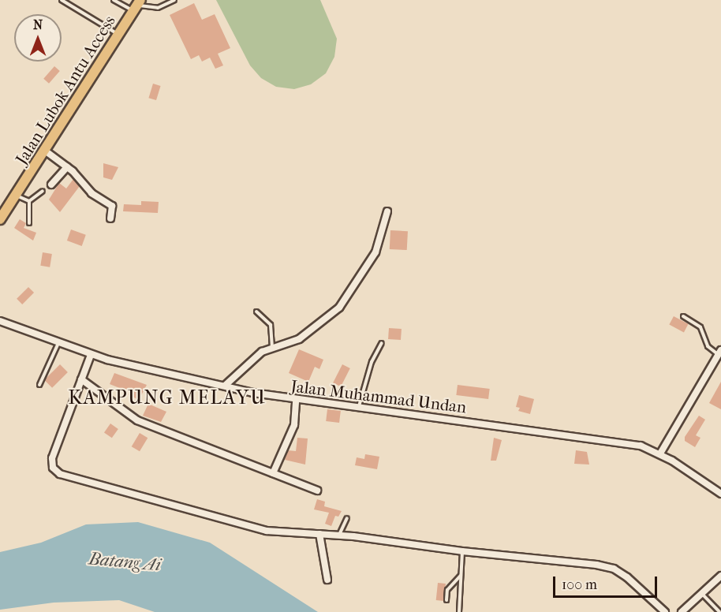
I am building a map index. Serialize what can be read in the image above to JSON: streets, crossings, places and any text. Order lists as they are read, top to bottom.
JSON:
{
  "streets": {
    "main road": ["Jalan Lubok Antu Access"],
    "street": ["Jalan Muhammad Undan"]
  },
  "districts": ["KAMPUNG MELAYU"],
  "water": ["Batang Ai"],
  "scale_bar": "100 m",
  "north": "top"
}
